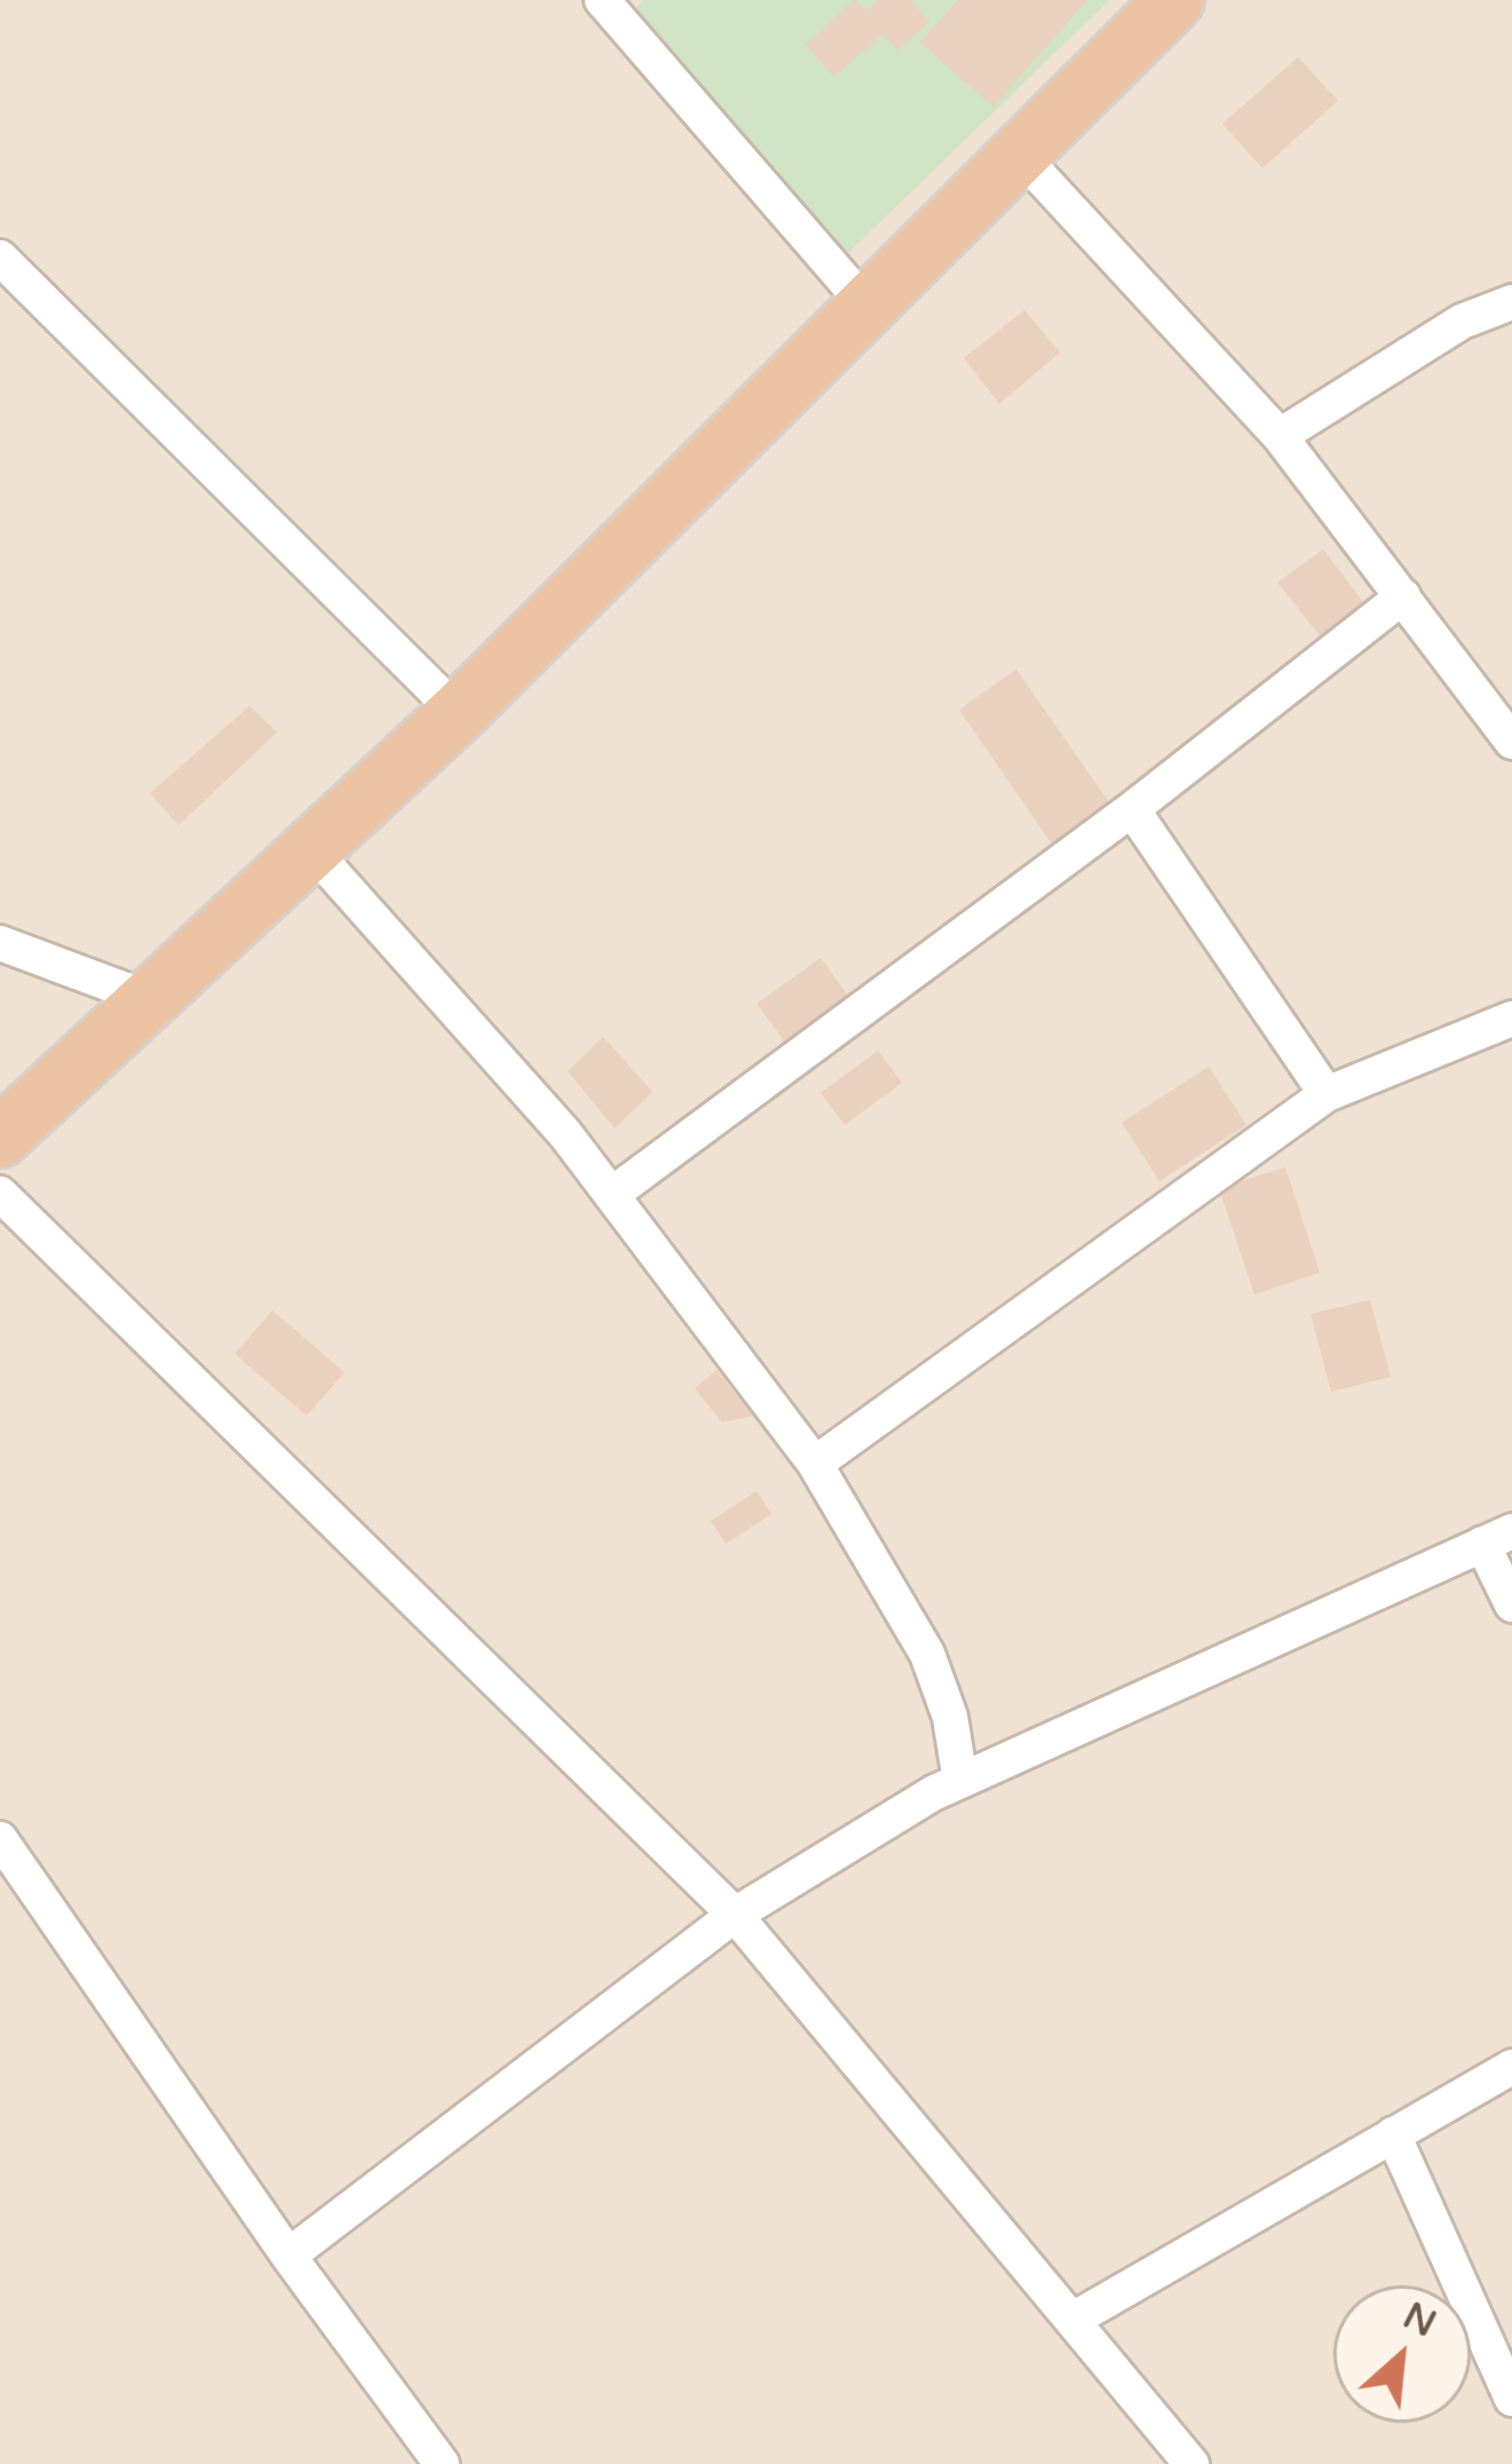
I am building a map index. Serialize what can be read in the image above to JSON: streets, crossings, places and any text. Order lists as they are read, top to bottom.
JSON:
{
  "north": "top right"
}
